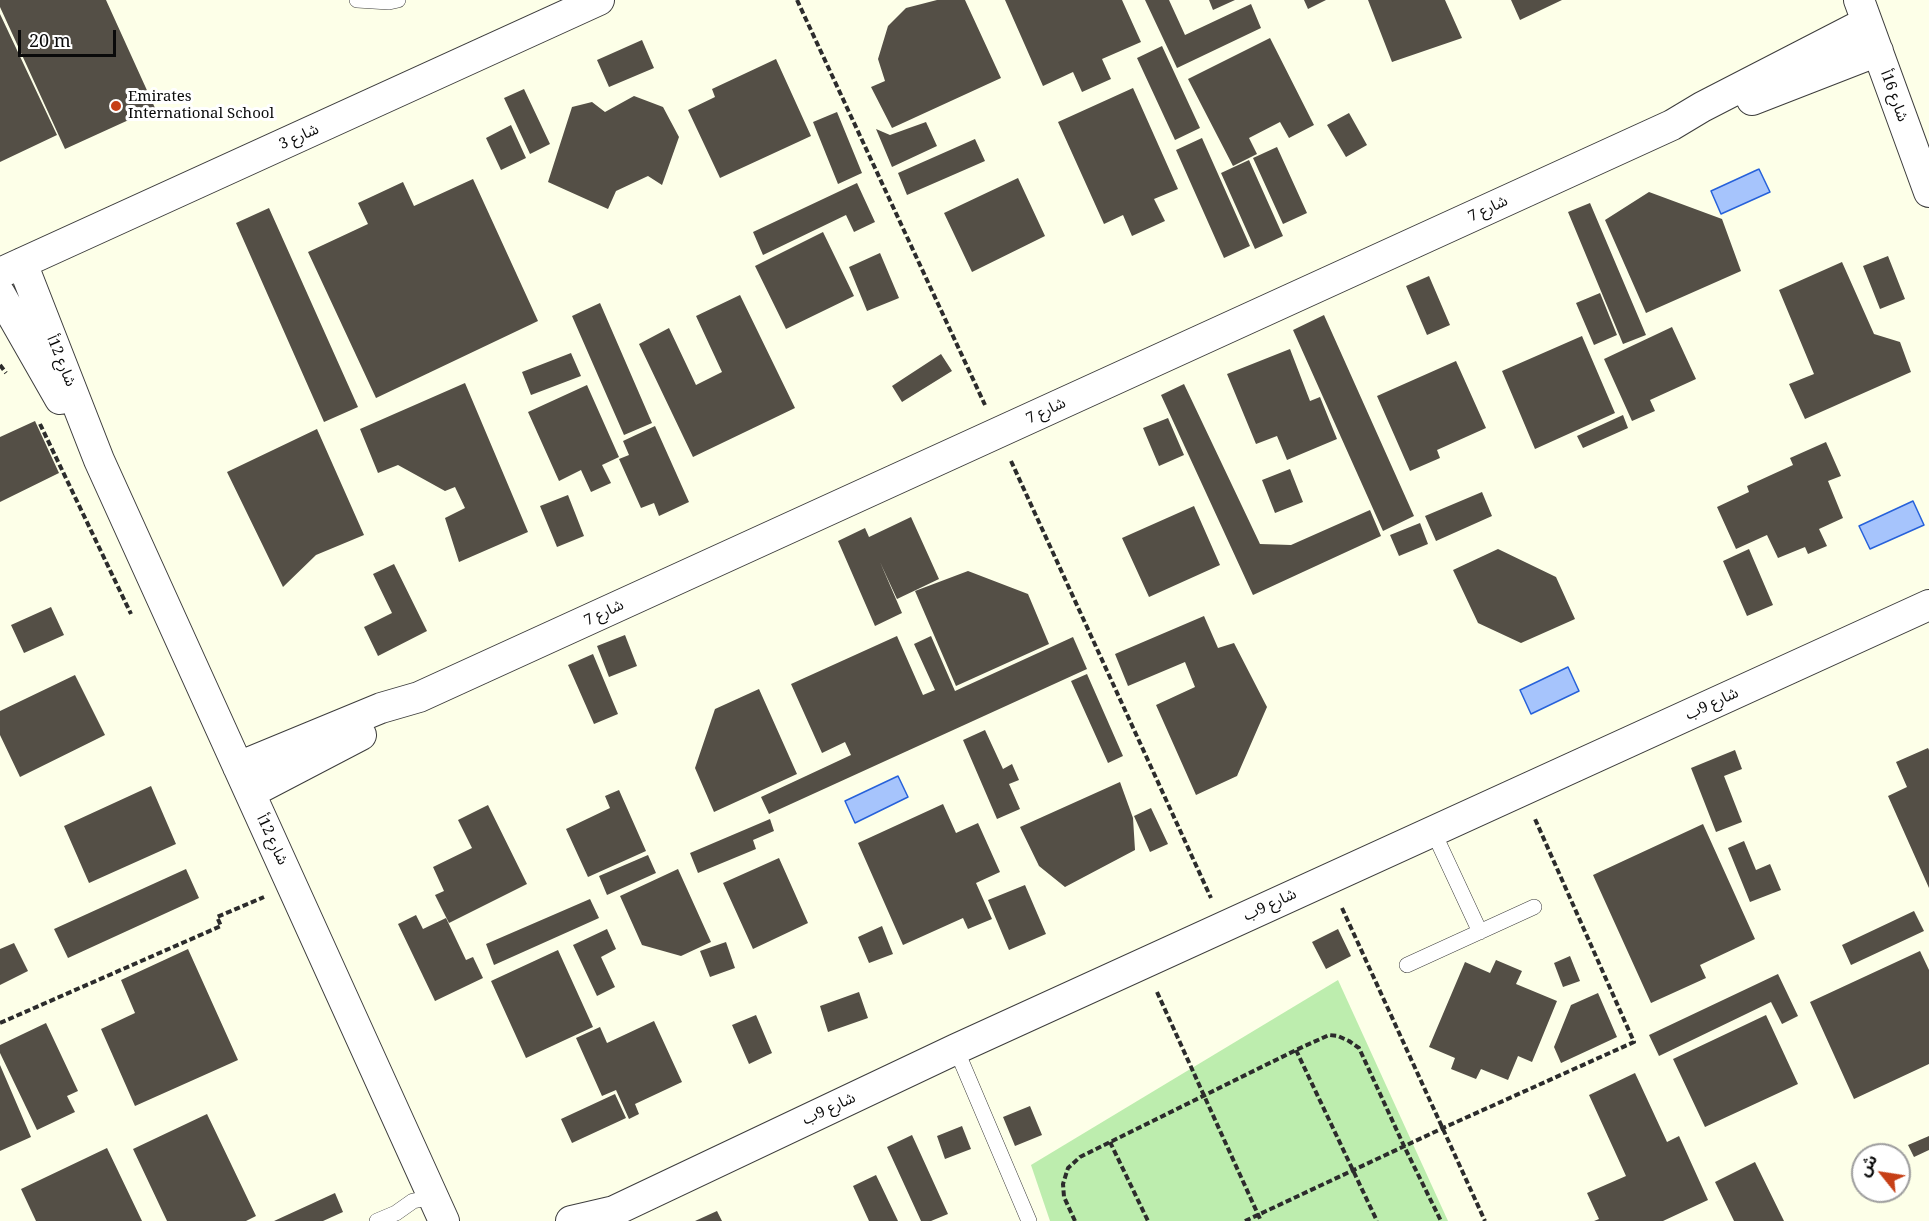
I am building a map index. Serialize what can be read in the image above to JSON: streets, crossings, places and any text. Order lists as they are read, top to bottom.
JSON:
{
  "streets": {
    "street": [
      "شارع 16أ",
      "شارع 3",
      "شارع 7",
      "شارع 12أ",
      "شارع 9ب"
    ]
  },
  "crossings": [
    ["شارع 16أ", "شارع 7"],
    ["شارع 3", "شارع 12أ"],
    ["شارع 7", "شارع 12أ"]
  ],
  "places": ["Emirates International School"],
  "scale_bar": "20 m",
  "north": "top left"
}
